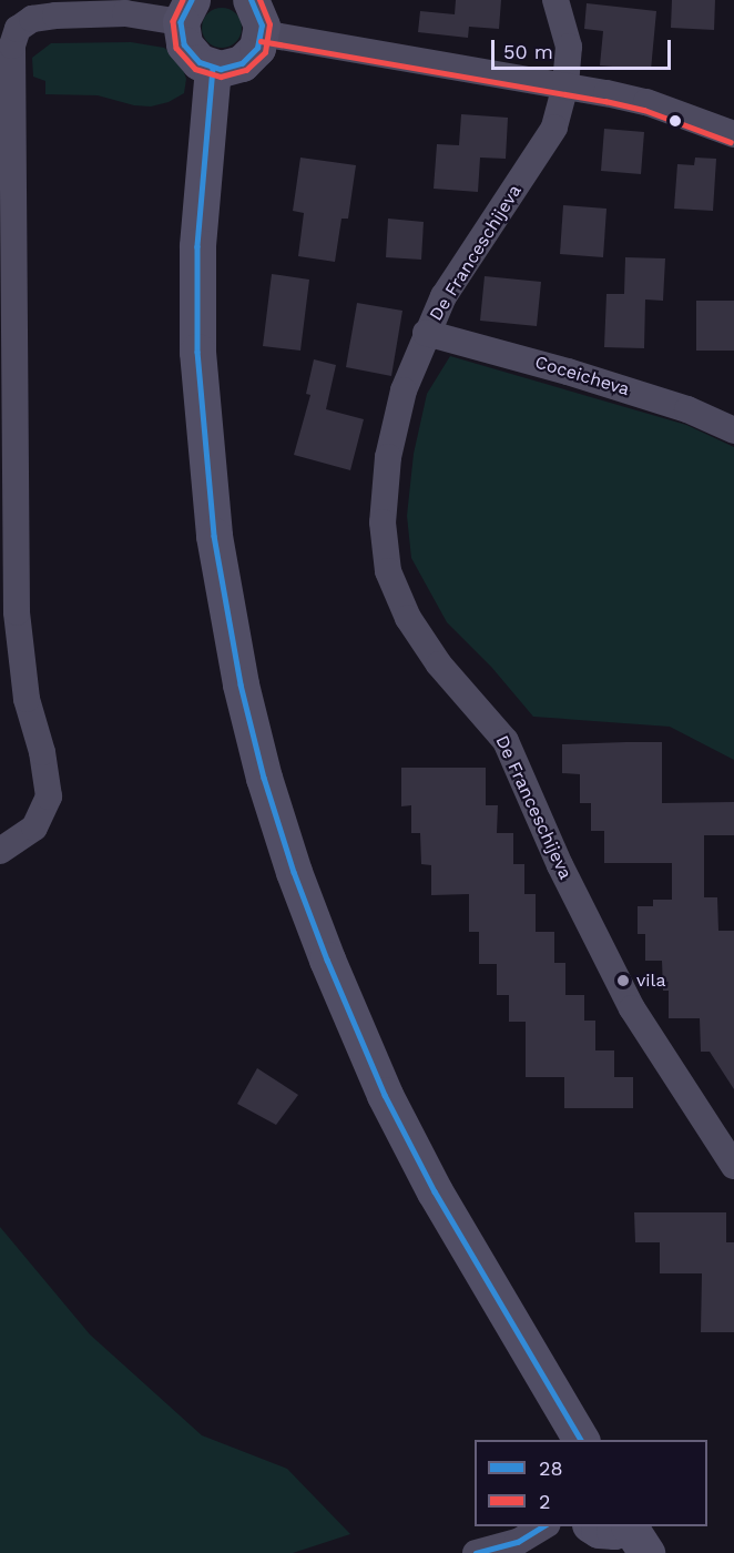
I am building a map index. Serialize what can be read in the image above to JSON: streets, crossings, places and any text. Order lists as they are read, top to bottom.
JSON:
{
  "streets": {
    "street": ["De Franceschijeva", "Coceicheva"]
  },
  "crossings": [
    ["De Franceschijeva", "Coceicheva"]
  ],
  "places": ["vila"],
  "lines": ["transit line 28", "transit line 2"],
  "legend": ["28", "2"],
  "scale_bar": "50 m"
}
